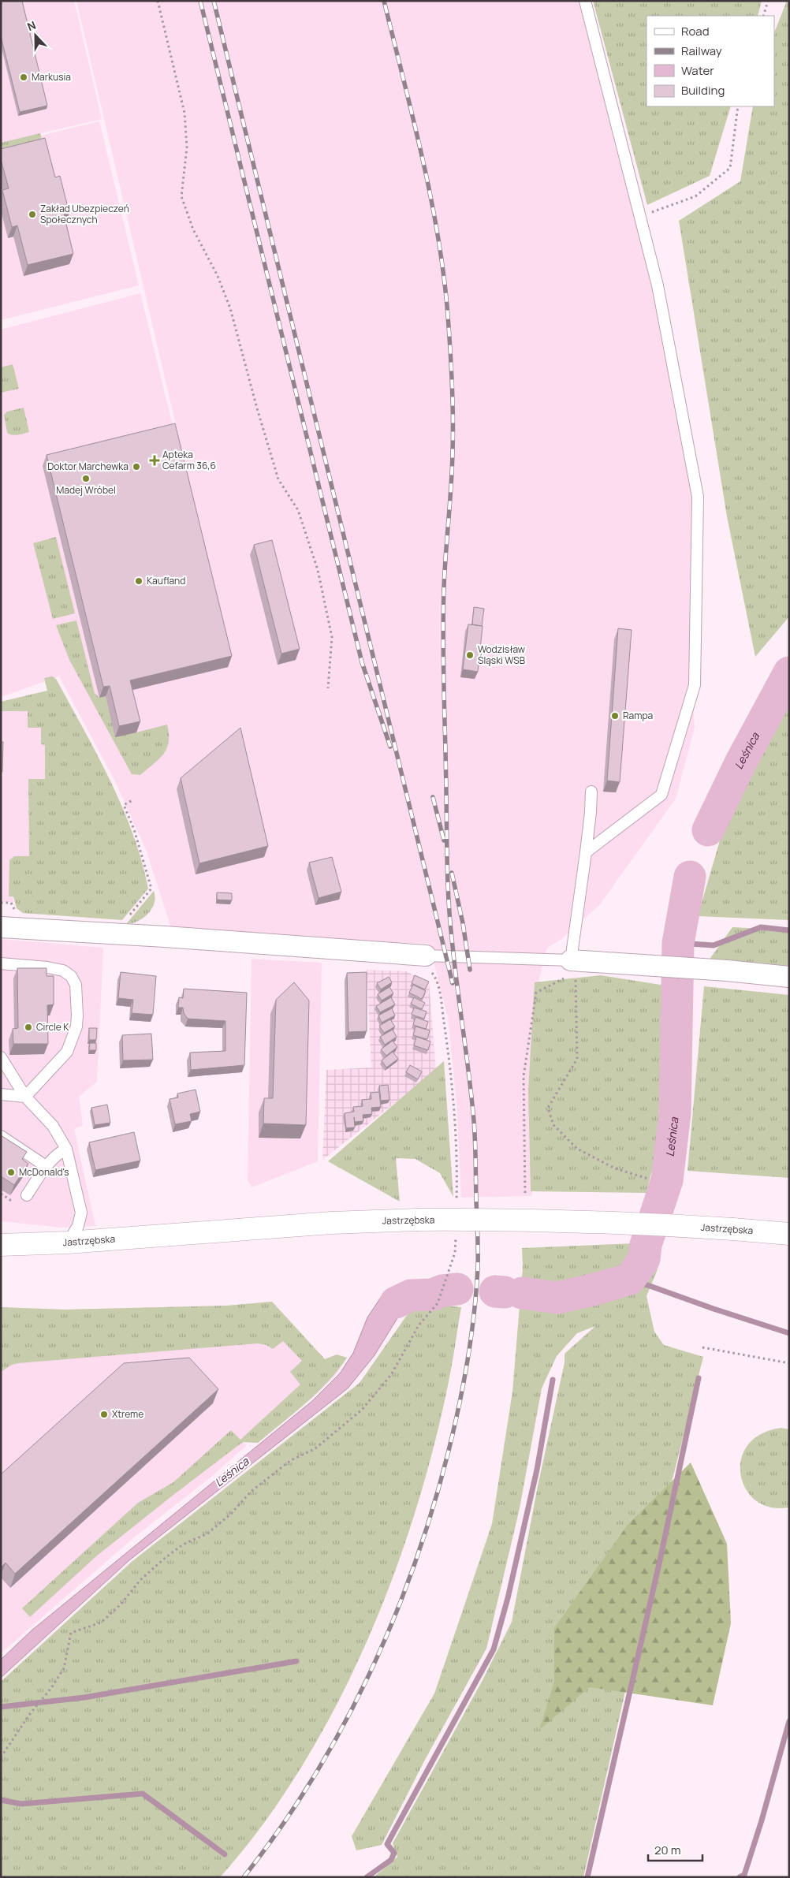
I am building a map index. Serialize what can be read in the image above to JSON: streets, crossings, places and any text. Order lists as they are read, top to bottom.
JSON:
{
  "streets": {
    "main road": ["Jastrzębska"]
  },
  "water": ["Leśnica"],
  "places": {
    "other": [
      "Markusia",
      "Zakład Ubezpieczeń Społecznych",
      "Doktor Marchewka",
      "Madej Wróbel",
      "Kaufland",
      "Wodzisław Śląski WSB",
      "Rampa",
      "Circle K",
      "McDonald's",
      "Xtreme"
    ],
    "health": ["Apteka Cefarm 36,6"]
  },
  "legend": [
    "Road",
    "Railway",
    "Water",
    "Building"
  ],
  "scale_bar": "20 m",
  "north": "top"
}
